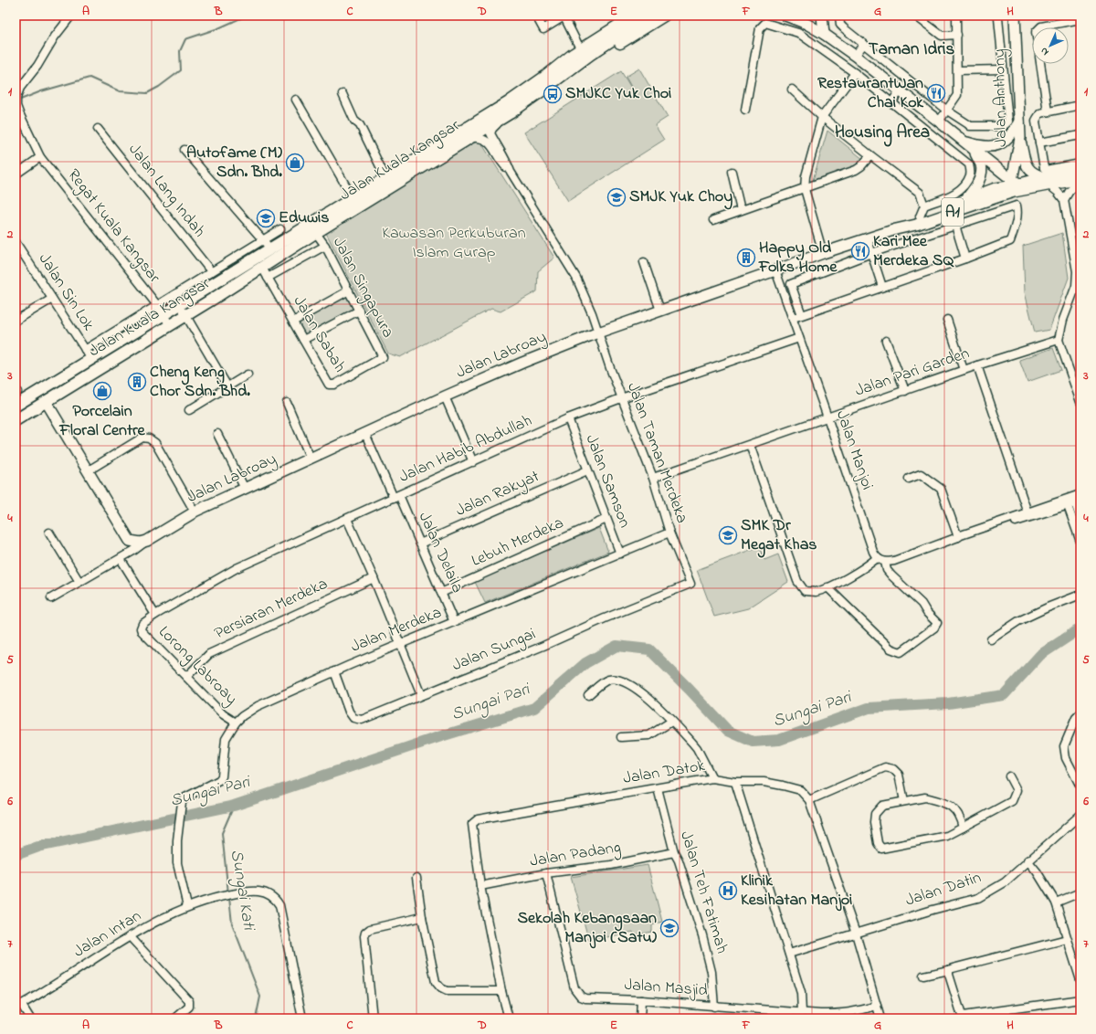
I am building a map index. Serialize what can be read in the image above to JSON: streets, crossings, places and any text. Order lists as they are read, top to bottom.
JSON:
{
  "streets": {
    "highway": ["Jalan Kuala Kangsar"],
    "main road": ["Jalan Anthony", "A1", "Jalan Labroay"],
    "street": [
      "Jalan Lang Indah",
      "Regat Kuala Kangsar",
      "Jalan Singapura",
      "Jalan Sin Lok",
      "Jalan Sabah",
      "Jalan Pari Garden",
      "Jalan Habib Abdullah",
      "Jalan Manjoi",
      "Jalan Taman Merdeka",
      "Jalan Samson",
      "Jalan Rakyat",
      "Lebuh Merdeka",
      "Jalan Delaila",
      "Persiaran Merdeka",
      "Jalan Merdeka",
      "Jalan Sungai",
      "Lorong Labroay",
      "Jalan Datok",
      "Jalan Padang",
      "Jalan Datin",
      "Jalan Teh Fatimah",
      "Jalan Intan",
      "Jalan Masjid"
    ]
  },
  "crossings": [
    ["Jalan Anthony", "A1"],
    ["Jalan Kuala Kangsar", "Regat Kuala Kangsar"],
    ["Jalan Kuala Kangsar", "Jalan Singapura"],
    ["Jalan Kuala Kangsar", "Jalan Sin Lok"],
    ["Jalan Kuala Kangsar", "Jalan Sabah"],
    ["A1", "Jalan Labroay"],
    ["Jalan Singapura", "Jalan Sabah"],
    ["Jalan Labroay", "Jalan Manjoi"],
    ["Jalan Labroay", "Jalan Taman Merdeka"],
    ["Jalan Labroay", "Jalan Delaila"],
    ["Jalan Pari Garden", "Jalan Manjoi"],
    ["Jalan Pari Garden", "Jalan Taman Merdeka"],
    ["Jalan Habib Abdullah", "Jalan Manjoi"],
    ["Jalan Habib Abdullah", "Jalan Taman Merdeka"],
    ["Jalan Habib Abdullah", "Jalan Samson"],
    ["Jalan Habib Abdullah", "Jalan Delaila"],
    ["Jalan Habib Abdullah", "Lorong Labroay"],
    ["Jalan Taman Merdeka", "Jalan Merdeka"],
    ["Jalan Taman Merdeka", "Jalan Sungai"],
    ["Jalan Samson", "Jalan Rakyat"],
    ["Jalan Samson", "Lebuh Merdeka"],
    ["Jalan Samson", "Jalan Merdeka"],
    ["Jalan Rakyat", "Jalan Delaila"],
    ["Lebuh Merdeka", "Jalan Delaila"],
    ["Jalan Delaila", "Jalan Merdeka"],
    ["Persiaran Merdeka", "Lorong Labroay"],
    ["Jalan Merdeka", "Jalan Sungai"],
    ["Jalan Merdeka", "Lorong Labroay"],
    ["Jalan Merdeka", "Jalan Intan"],
    ["Jalan Datok", "Jalan Padang"],
    ["Jalan Datok", "Jalan Teh Fatimah"],
    ["Jalan Padang", "Jalan Teh Fatimah"],
    ["Jalan Padang", "Jalan Masjid"],
    ["Jalan Teh Fatimah", "Jalan Masjid"]
  ],
  "districts": ["Taman Idris", "Housing Area"],
  "water": ["Sungai Pari", "Sungai Kati"],
  "parks": ["Kawasan Perkuburan Islam Gurap"],
  "places": {
    "restaurant": ["RestaurantWan Chai Kok", "Kari Mee Merdeka SQ"],
    "bus stop": ["SMJKC Yuk Choi"],
    "shop": ["Autofame (M) Sdn. Bhd.", "Porcelain Floral Centre"],
    "school or university": [
      "SMJK Yuk Choy",
      "Eduwis",
      "SMK Dr Megat Khas",
      "Sekolah Kebangsaan Manjoi (Satu)"
    ],
    "building": ["Happy Old Folks Home", "Cheng Keng Chor Sdn. Bhd."],
    "hospital": ["Klinik Kesihatan Manjoi"]
  },
  "north": "bottom left",
  "grid": {
    "columns": [
      "A",
      "B",
      "C",
      "D",
      "E",
      "F",
      "G",
      "H"
    ],
    "rows": [
      "1",
      "2",
      "3",
      "4",
      "5",
      "6",
      "7"
    ]
  }
}
